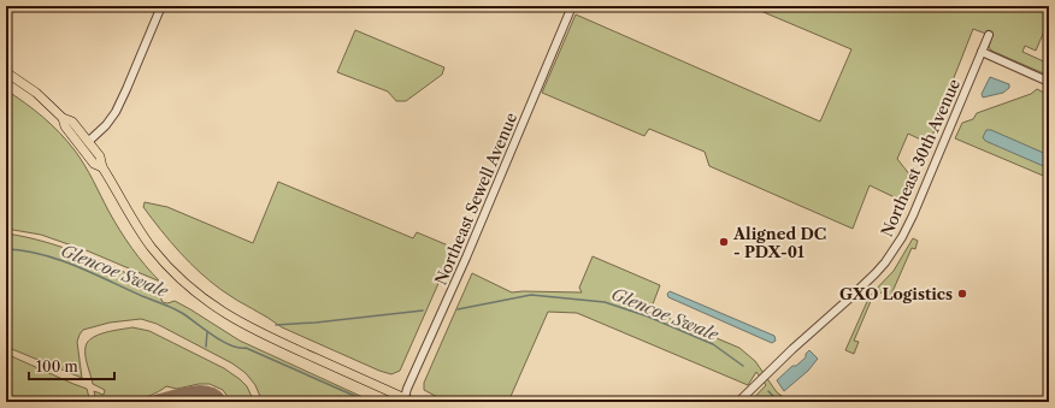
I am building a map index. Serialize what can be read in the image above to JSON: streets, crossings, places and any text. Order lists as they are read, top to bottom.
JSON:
{
  "streets": {
    "street": ["Northeast 30th Avenue", "Northeast Sewell Avenue"]
  },
  "water": ["Glencoe Swale"],
  "places": ["Aligned DC - PDX-01", "GXO Logistics"],
  "scale_bar": "100 m"
}
